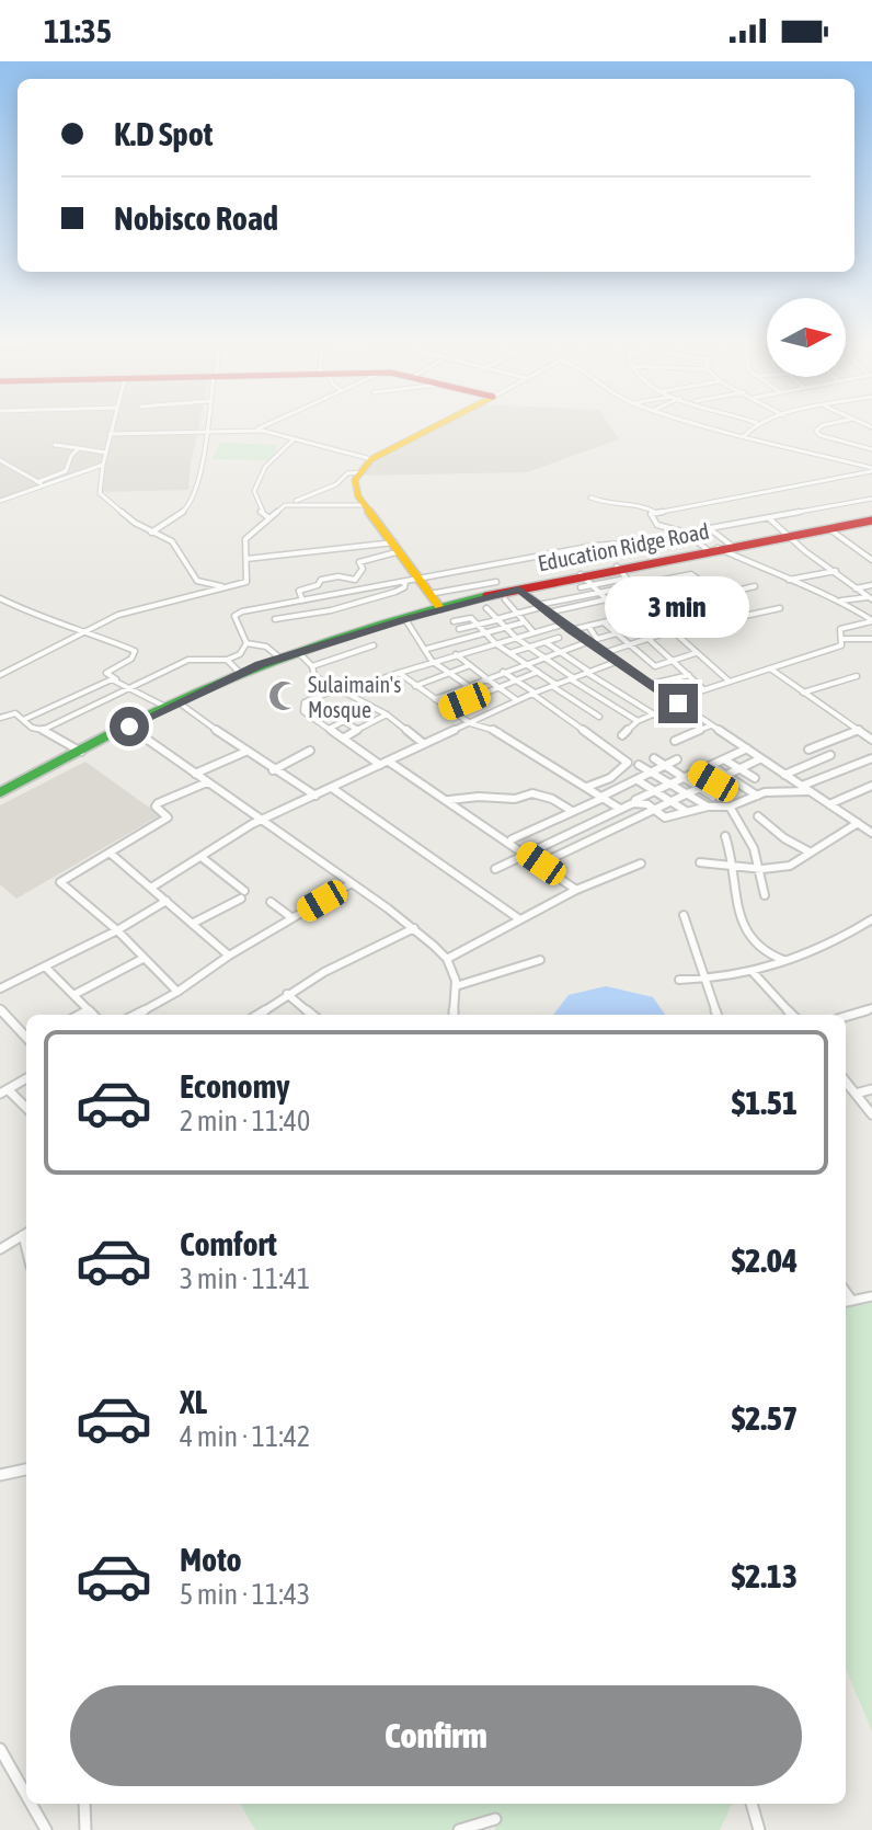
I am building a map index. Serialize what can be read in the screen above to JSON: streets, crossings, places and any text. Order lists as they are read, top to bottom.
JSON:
{
  "streets": {
    "street": ["Education Ridge Road"]
  },
  "places": {
    "mosque": ["Sulaimain's Mosque"]
  },
  "north": "right",
  "page": {
    "status": "11:35",
    "banner": ["K.D Spot", "Nobisco Road"],
    "bubble": "3 min",
    "list": [
      {
        "name": "Economy",
        "note": "2 min · 11:40",
        "value": "$1.51"
      },
      {
        "name": "Comfort",
        "note": "3 min · 11:41",
        "value": "$2.04"
      },
      {
        "name": "XL",
        "note": "4 min · 11:42",
        "value": "$2.57"
      },
      {
        "name": "Moto",
        "note": "5 min · 11:43",
        "value": "$2.13"
      }
    ],
    "buttons": "Confirm"
  }
}
